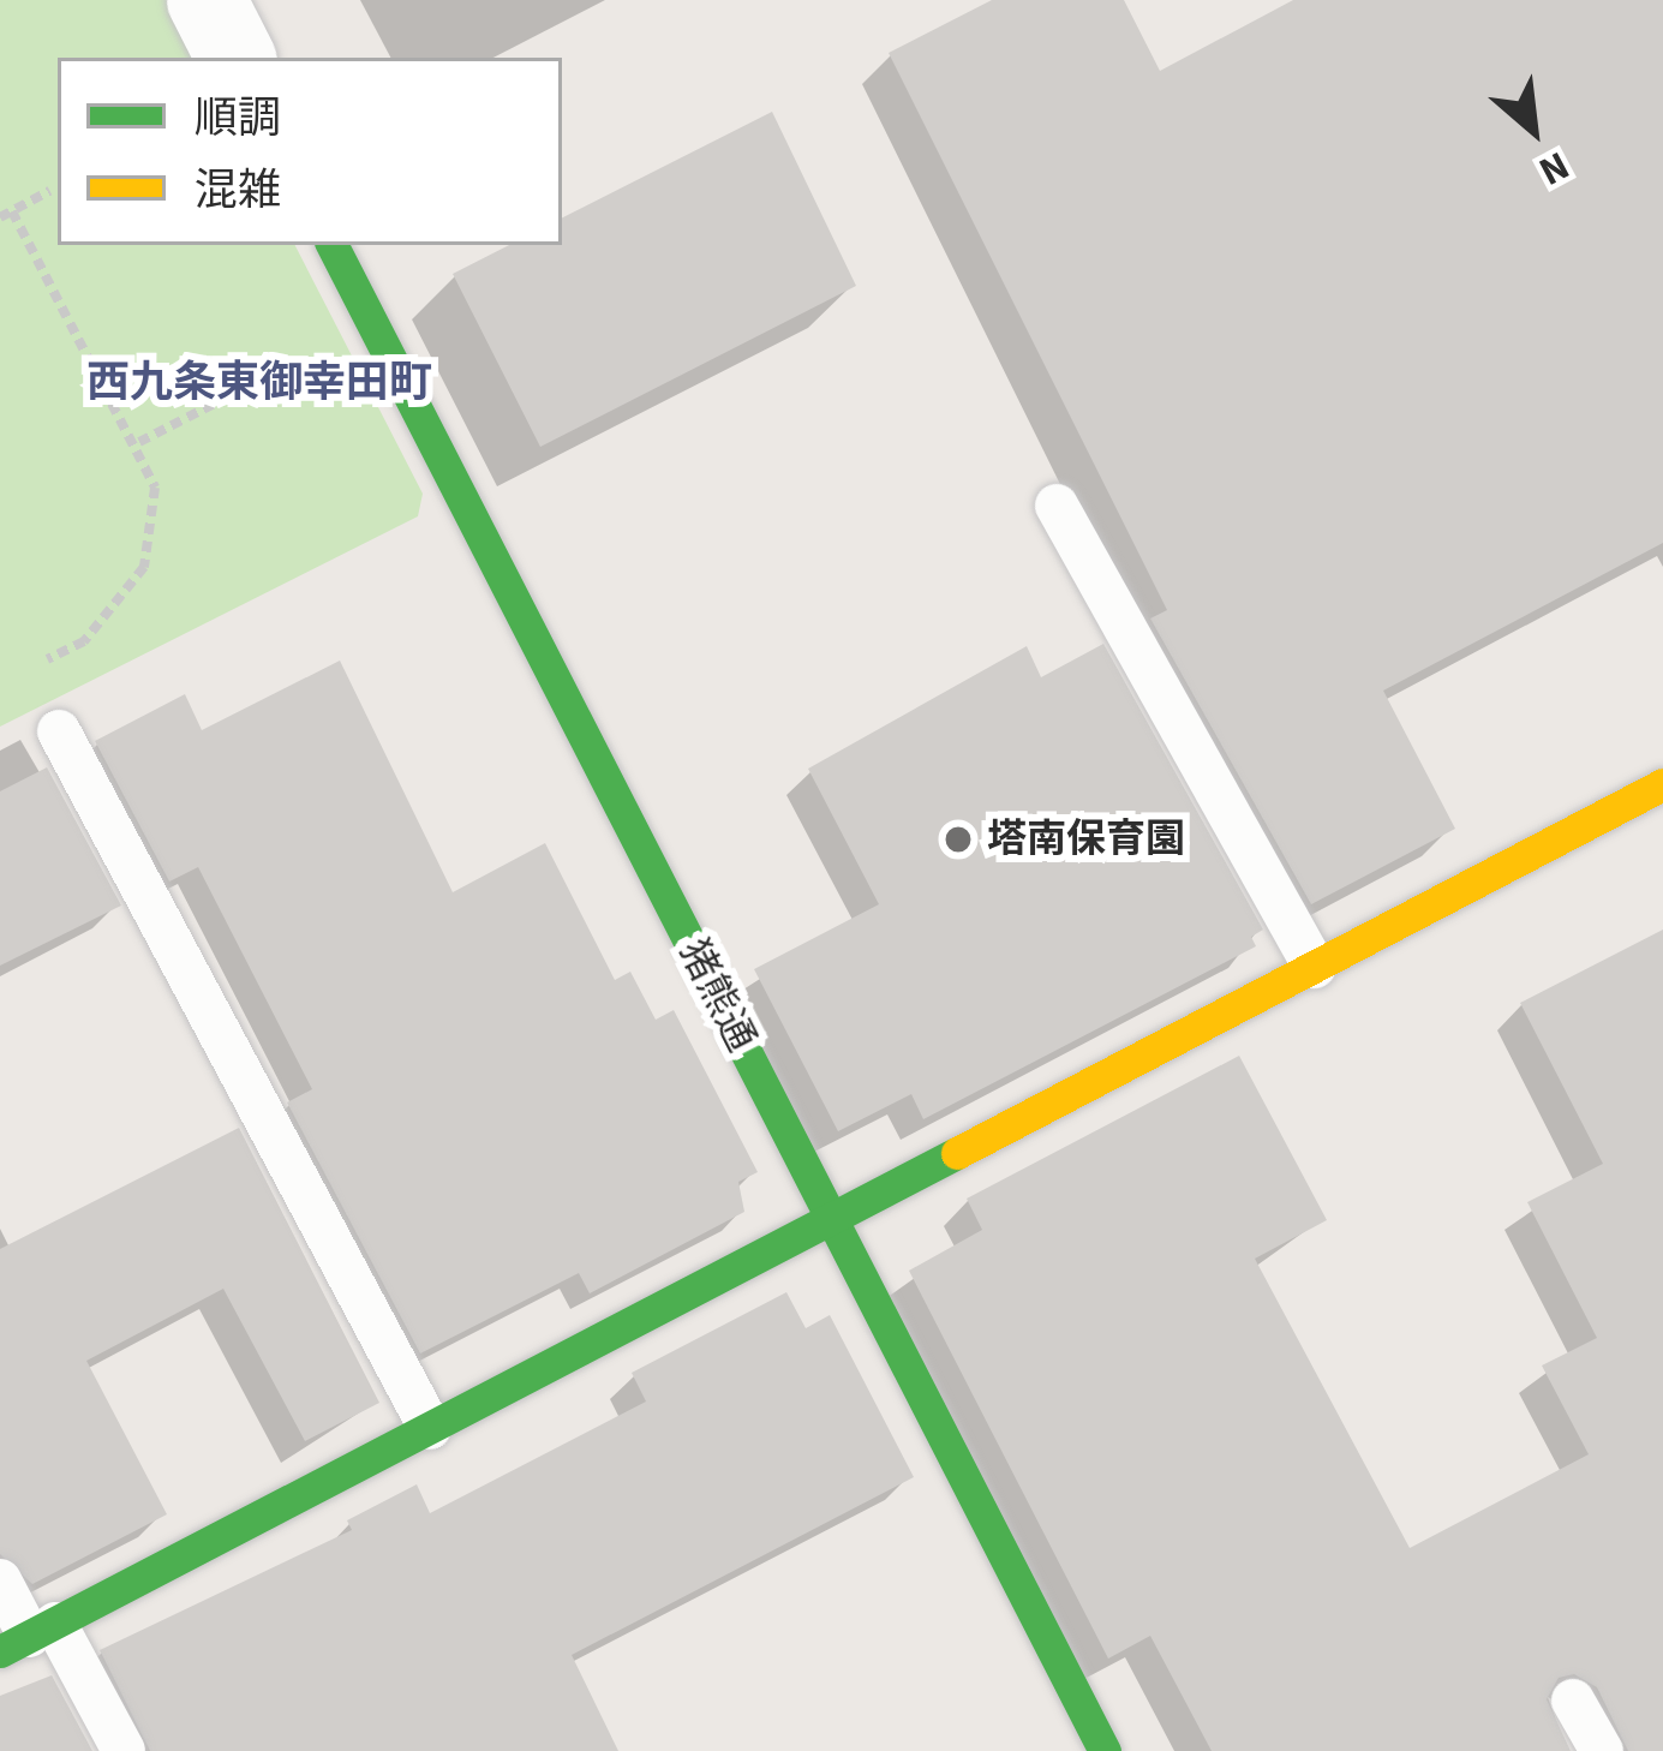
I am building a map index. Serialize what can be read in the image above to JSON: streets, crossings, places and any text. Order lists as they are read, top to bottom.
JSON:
{
  "streets": {
    "street": ["猪熊通"]
  },
  "districts": ["西九条東御幸田町"],
  "places": ["塔南保育園"],
  "legend": ["順調", "混雑"],
  "north": "bottom right"
}
